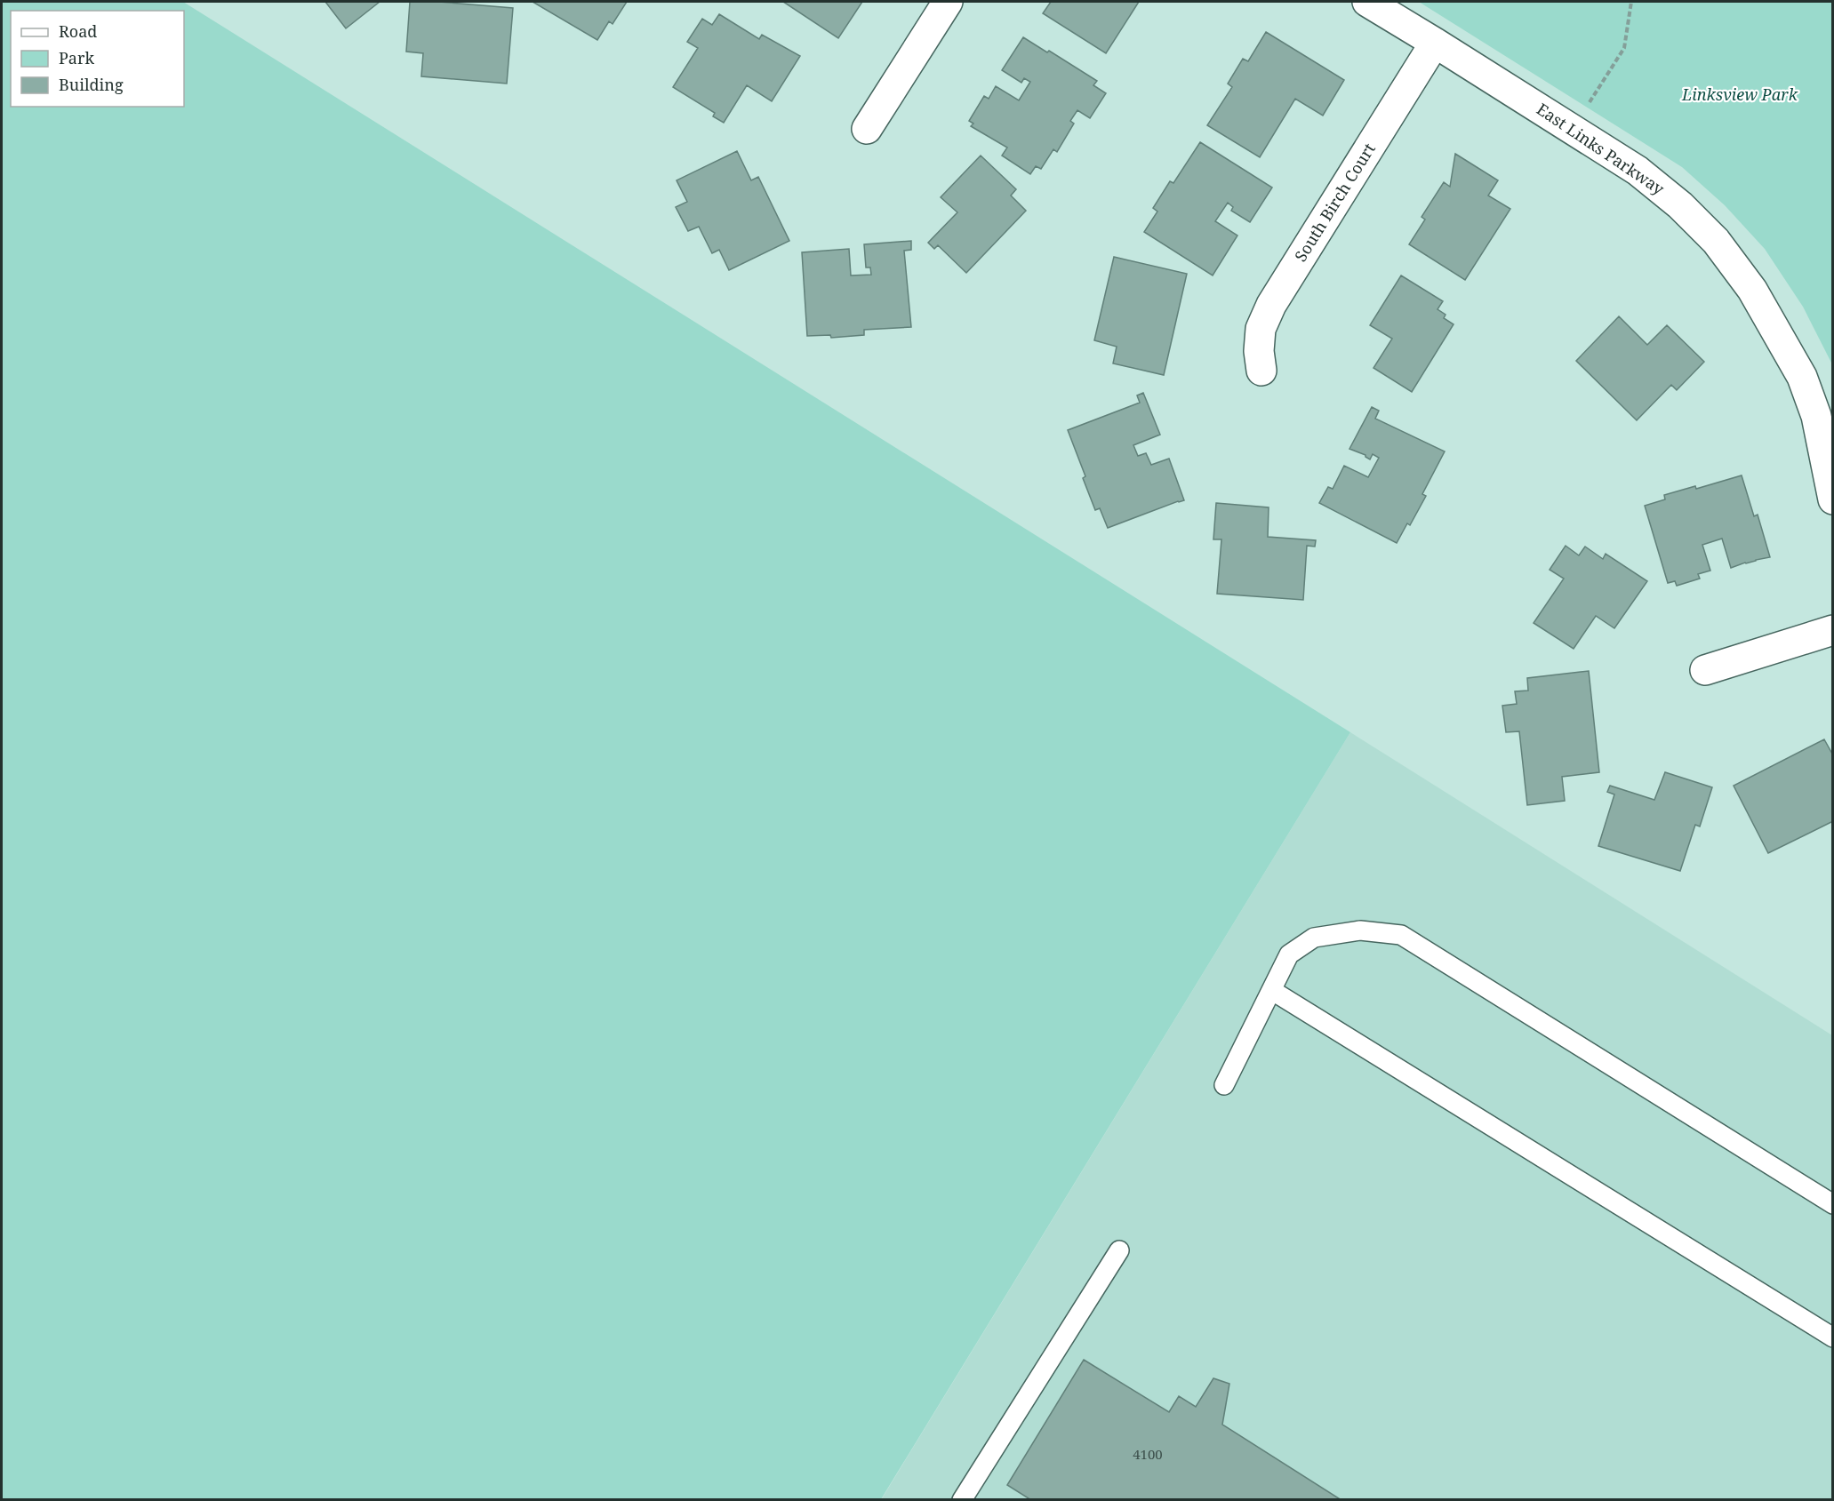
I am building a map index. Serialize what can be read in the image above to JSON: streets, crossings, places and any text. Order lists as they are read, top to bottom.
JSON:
{
  "streets": {
    "street": ["East Links Parkway", "South Birch Court"]
  },
  "crossings": [
    ["East Links Parkway", "South Birch Court"]
  ],
  "parks": ["Linksview Park"],
  "house_numbers": ["4100"],
  "legend": ["Road", "Park", "Building"]
}
